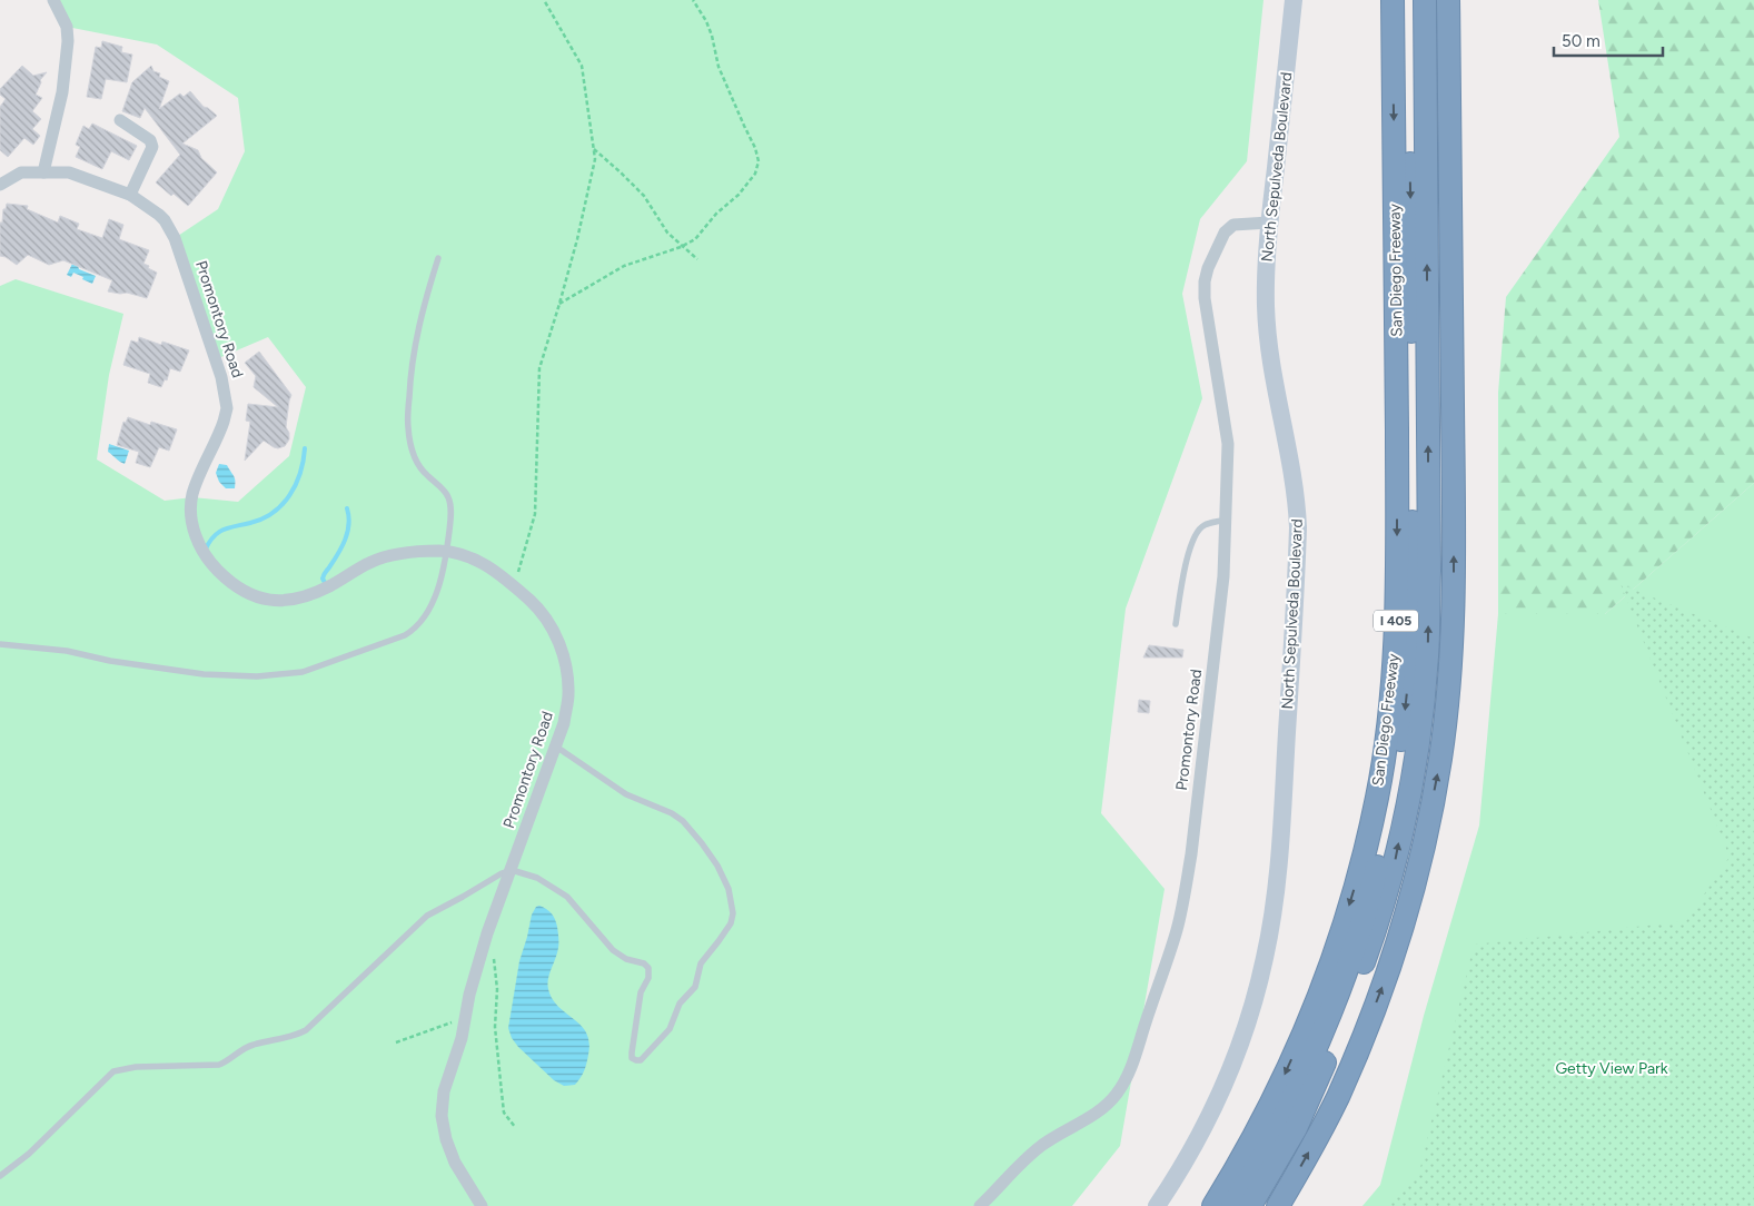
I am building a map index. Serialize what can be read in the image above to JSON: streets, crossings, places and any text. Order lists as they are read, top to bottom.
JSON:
{
  "streets": {
    "highway": ["San Diego Freeway", "I 405"],
    "main road": ["North Sepulveda Boulevard"],
    "street": ["Promontory Road"]
  },
  "crossings": [
    ["North Sepulveda Boulevard", "Promontory Road"]
  ],
  "parks": ["Getty View Park"],
  "scale_bar": "50 m"
}
